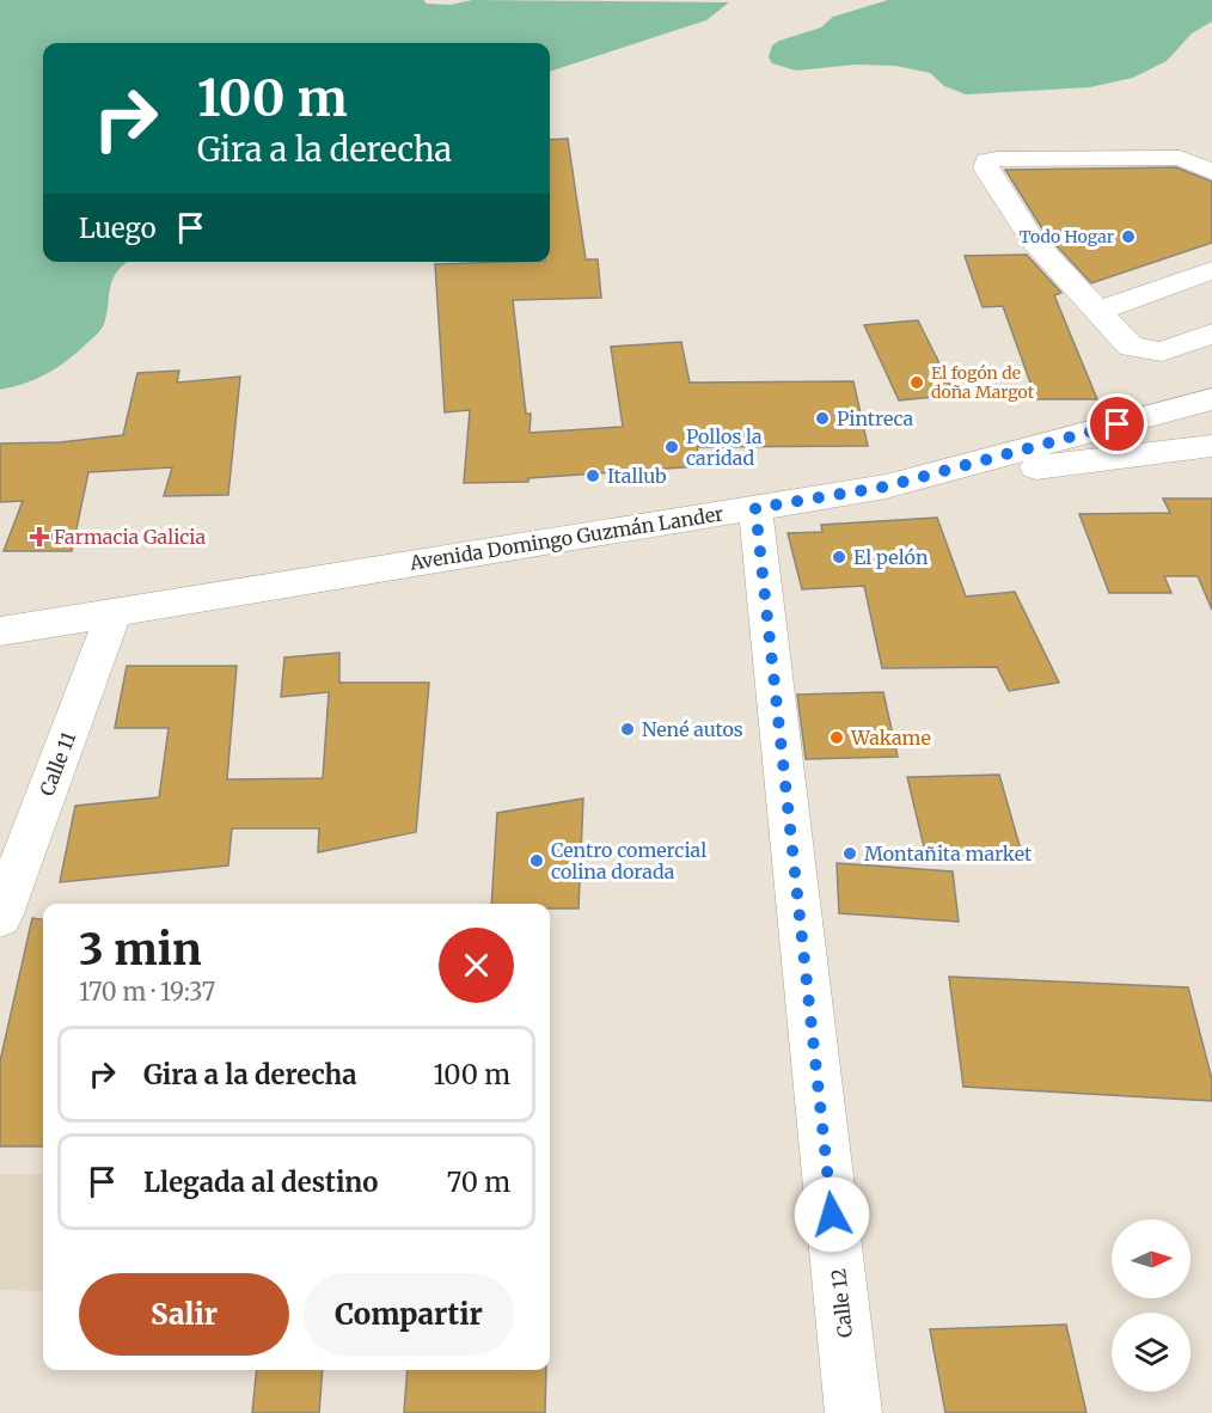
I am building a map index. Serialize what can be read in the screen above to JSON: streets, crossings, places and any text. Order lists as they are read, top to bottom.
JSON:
{
  "streets": {
    "street": ["Avenida Domingo Guzmán Lander", "Calle 11", "Calle 12"]
  },
  "crossings": [
    ["Avenida Domingo Guzmán Lander", "Calle 11"],
    ["Avenida Domingo Guzmán Lander", "Calle 12"]
  ],
  "places": {
    "other": [
      "Todo Hogar",
      "El fogón de doña Margot",
      "Pintreca",
      "Pollos la caridad",
      "Itallub",
      "El pelón",
      "Nené autos",
      "Wakame",
      "Montañita market",
      "Centro comercial colina dorada"
    ],
    "health": ["Farmacia Galicia"]
  },
  "north": "right",
  "page": {
    "turn": ["100 m", "Gira a la derecha"],
    "then": "Luego",
    "heading": ["3 min", "170 m · 19:37"],
    "list": [
      {
        "name": "Gira a la derecha",
        "value": "100 m"
      },
      {
        "name": "Llegada al destino",
        "value": "70 m"
      }
    ],
    "buttons": ["Salir", "Compartir"]
  }
}
